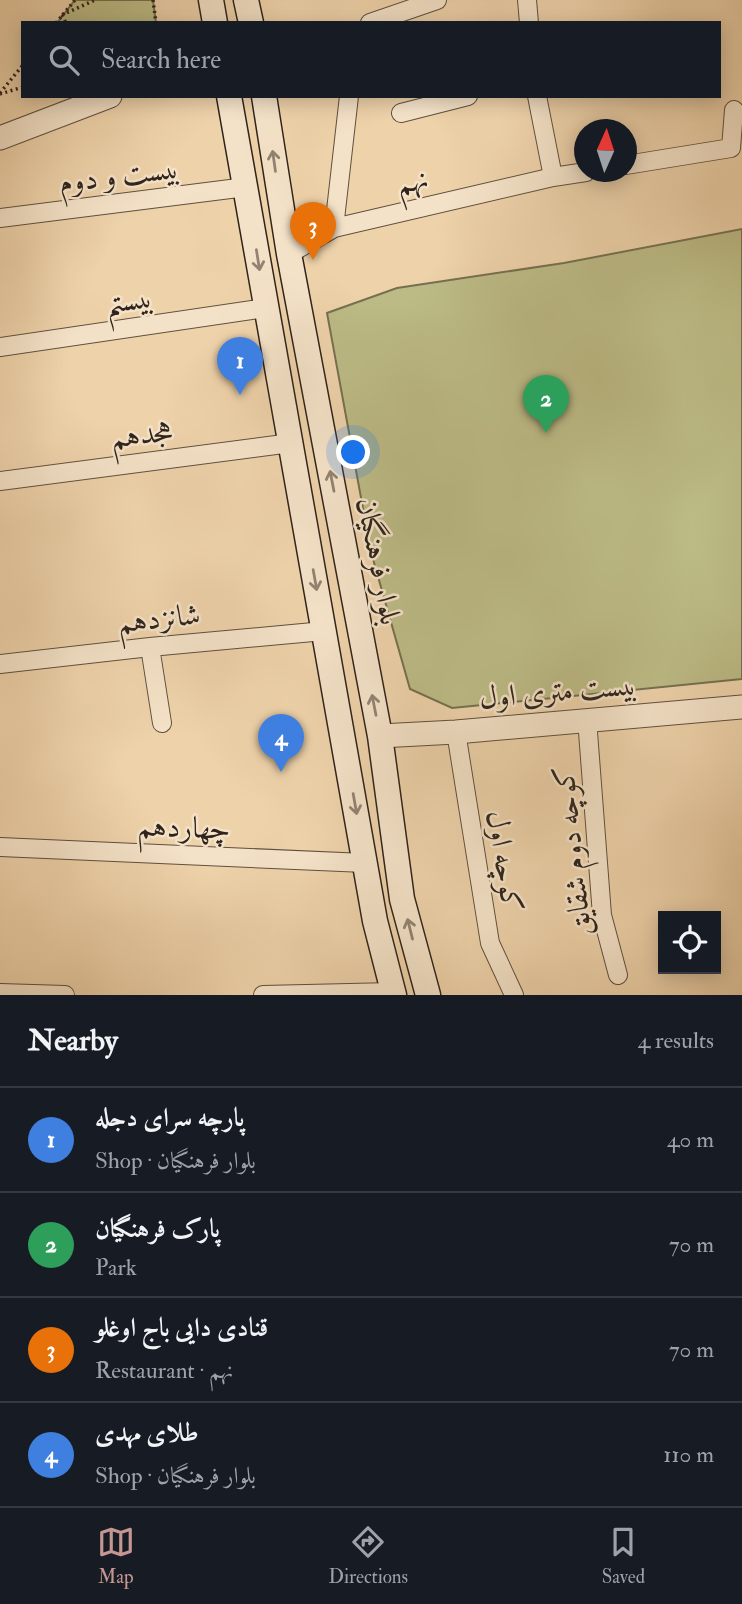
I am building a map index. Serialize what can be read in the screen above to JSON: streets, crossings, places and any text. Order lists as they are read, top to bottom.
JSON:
{
  "streets": {
    "main road": ["بلوار فرهنگیان"],
    "street": [
      "بیست و دوم",
      "نهم",
      "بیستم",
      "هجدهم",
      "شانزدهم",
      "بیست متری اول",
      "چهاردهم",
      "کوچه دوم شقایق",
      "کوچه اول"
    ]
  },
  "crossings": [
    ["نهم", "بلوار فرهنگیان"],
    ["بلوار فرهنگیان", "بیست متری اول"],
    ["بیست متری اول", "کوچه دوم شقایق"],
    ["بیست متری اول", "کوچه اول"]
  ],
  "north": "top",
  "page": {
    "search": "Search here",
    "pins": [
      "3",
      "1",
      "2",
      "4"
    ],
    "heading": ["Nearby", "4 results"],
    "list": [
      {
        "mark": "1",
        "name": "پارچه سرای دجله",
        "note": "Shop · بلوار فرهنگیان",
        "value": "40 m"
      },
      {
        "mark": "2",
        "name": "پارک فرهنگیان",
        "note": "Park",
        "value": "70 m"
      },
      {
        "mark": "3",
        "name": "قنادی دایی باج اوغلو",
        "note": "Restaurant · نهم",
        "value": "70 m"
      },
      {
        "mark": "4",
        "name": "طلای مهدی",
        "note": "Shop · بلوار فرهنگیان",
        "value": "110 m"
      }
    ],
    "nav": ["Map", "Directions", "Saved"]
  }
}
